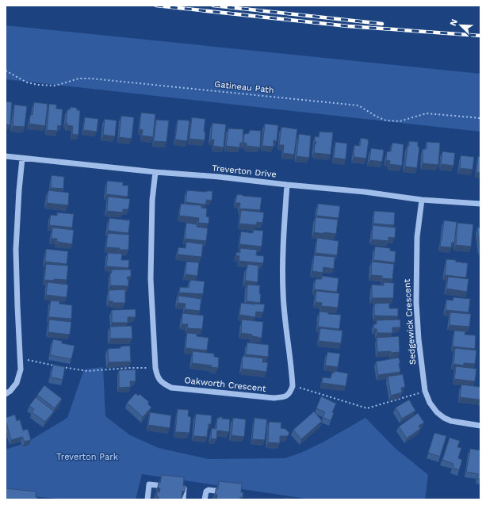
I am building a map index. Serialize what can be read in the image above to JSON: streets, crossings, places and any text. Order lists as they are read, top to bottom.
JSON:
{
  "streets": {
    "street": ["Treverton Drive", "Sedgewick Crescent", "Oakworth Crescent"],
    "path": ["Gatineau Path"]
  },
  "crossings": [
    ["Treverton Drive", "Sedgewick Crescent"],
    ["Treverton Drive", "Oakworth Crescent"]
  ],
  "parks": ["Treverton Park"],
  "north": "top left"
}
